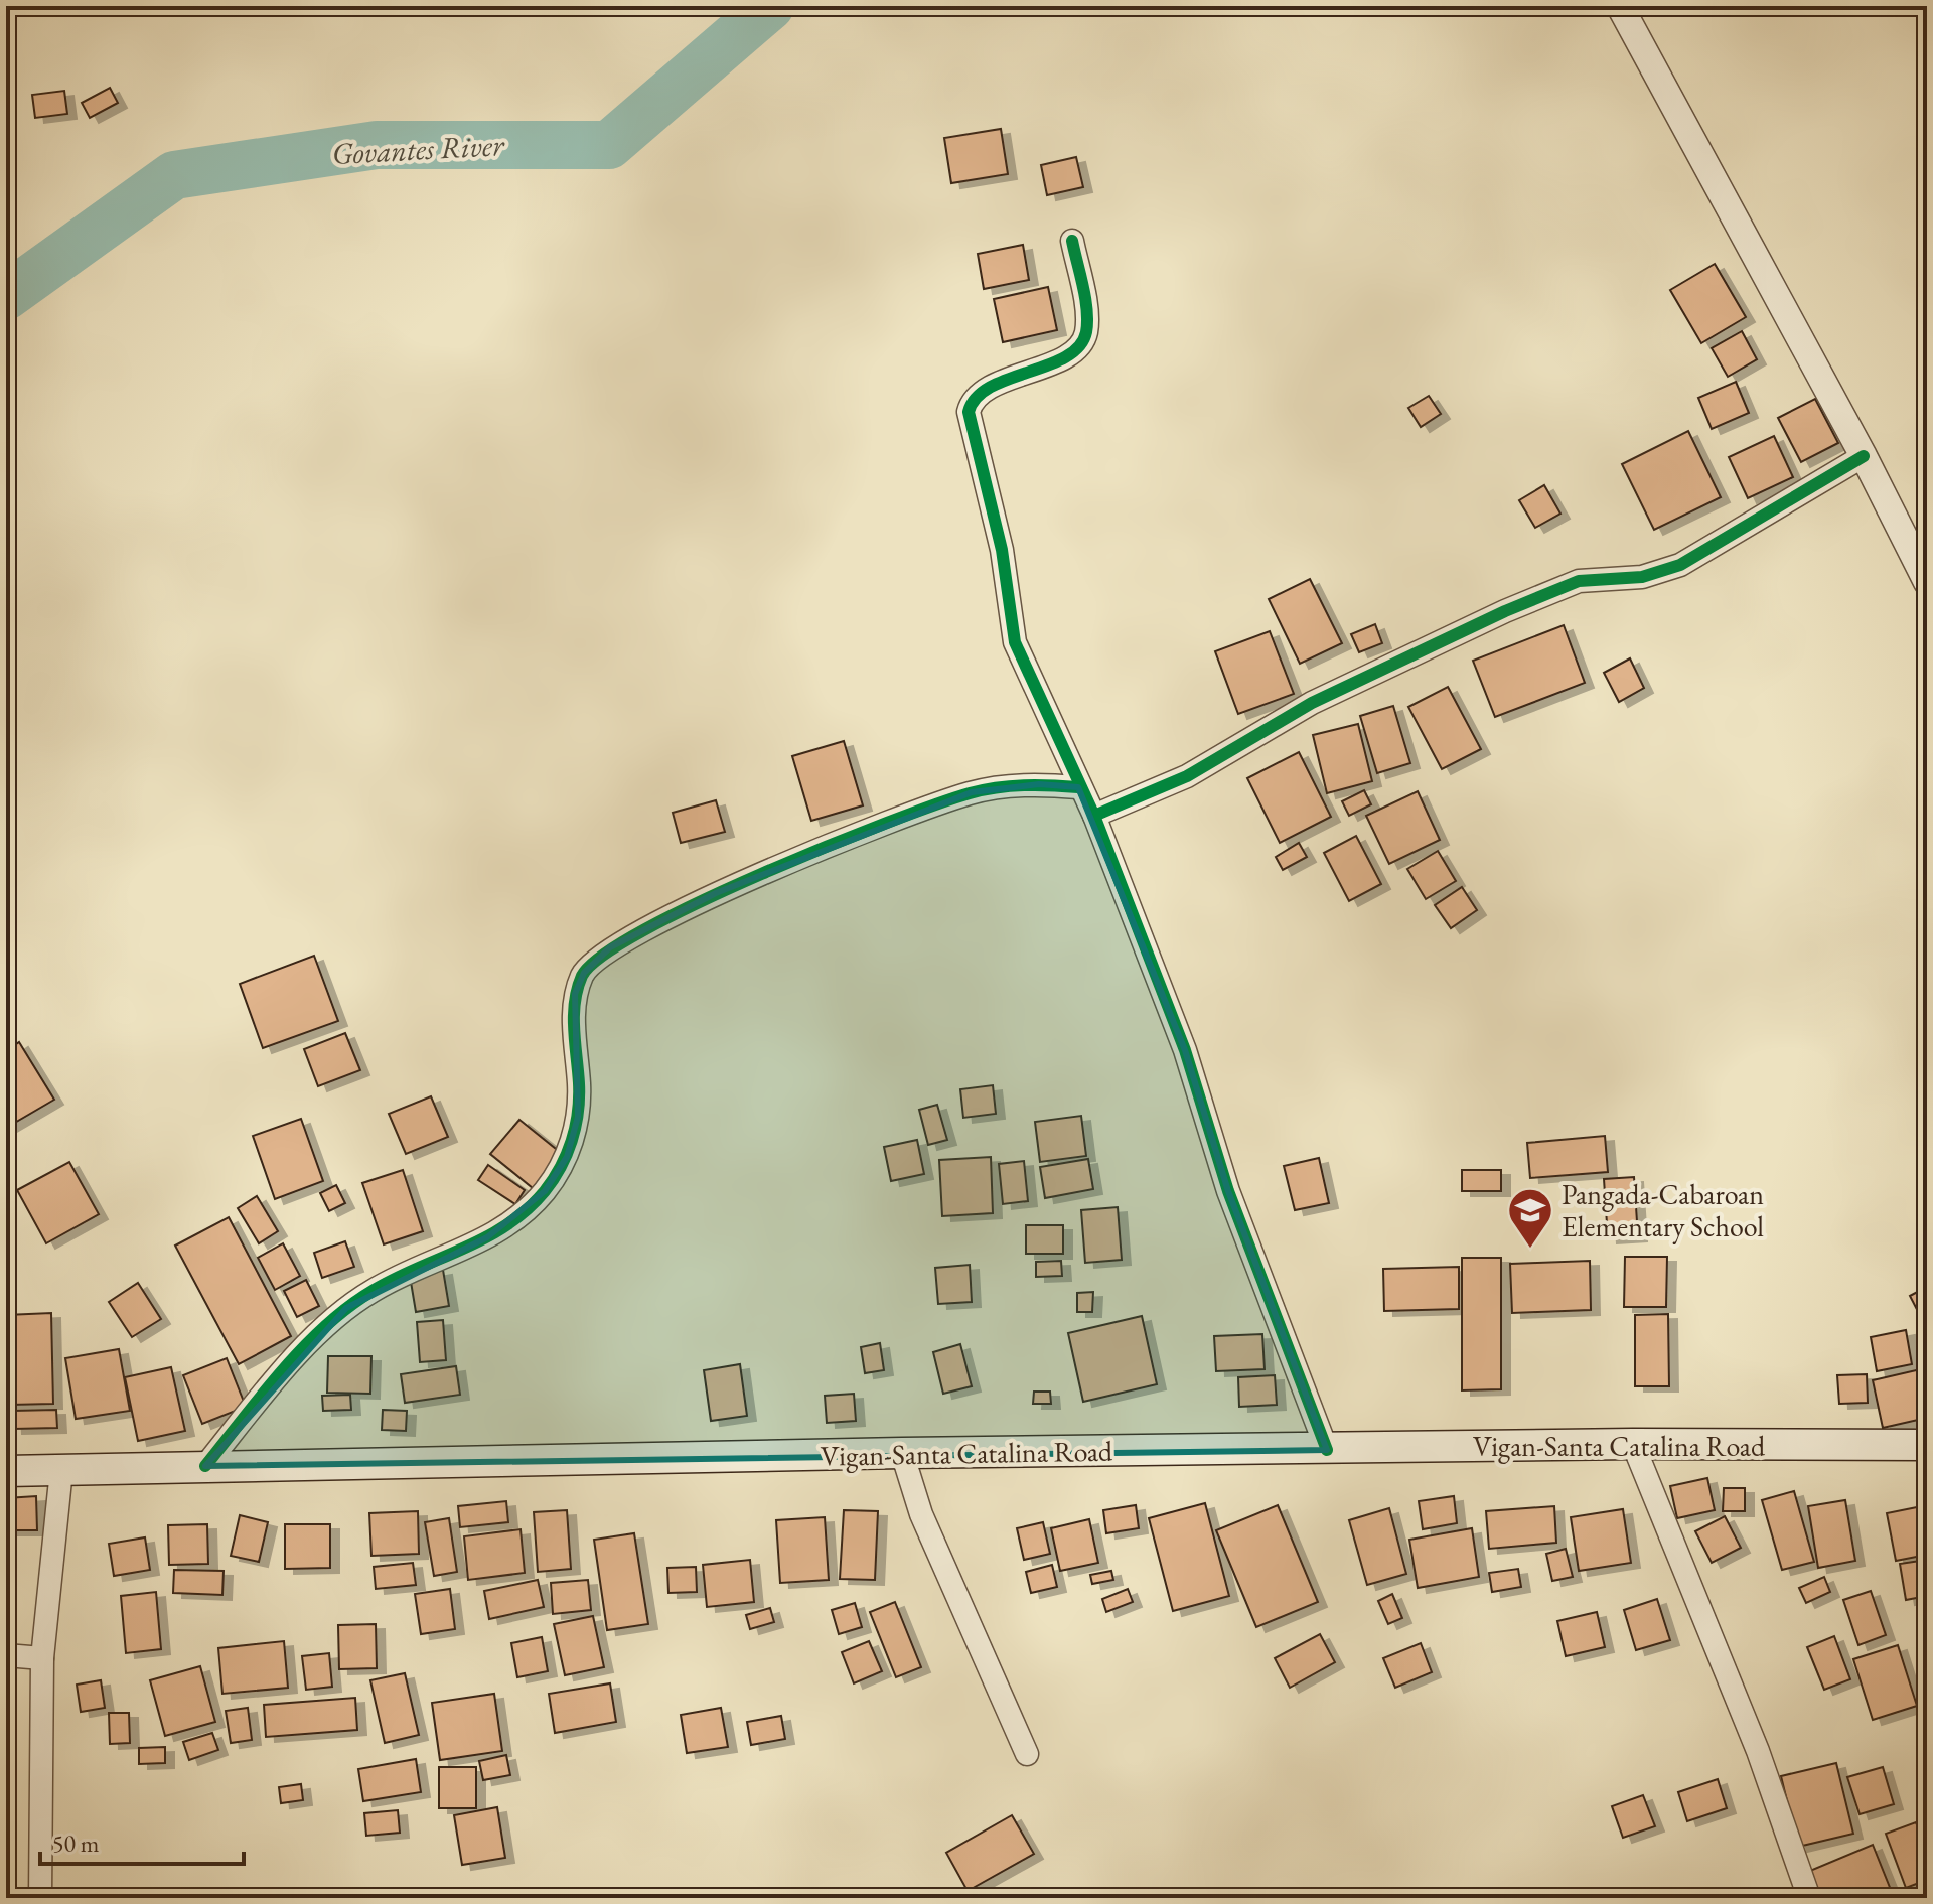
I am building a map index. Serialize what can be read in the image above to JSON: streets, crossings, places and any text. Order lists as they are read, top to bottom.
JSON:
{
  "streets": {
    "main road": ["Vigan-Santa Catalina Road"]
  },
  "water": ["Govantes River"],
  "places": {
    "school or university": ["Pangada-Cabaroan Elementary School"]
  },
  "scale_bar": "50 m"
}
